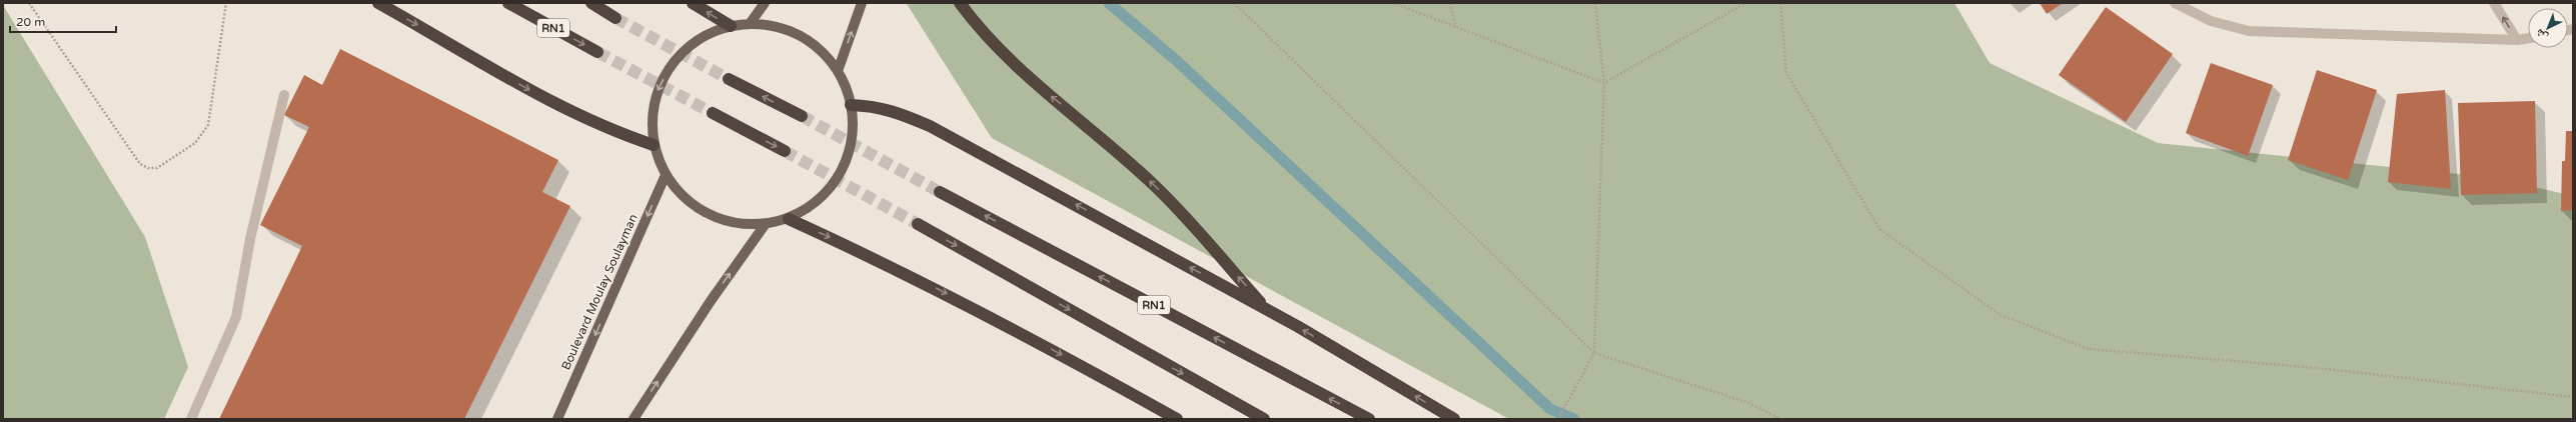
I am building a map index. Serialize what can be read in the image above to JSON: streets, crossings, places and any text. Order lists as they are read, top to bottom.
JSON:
{
  "streets": {
    "highway": ["RN1"],
    "main road": ["Boulevard Moulay Soulayman"]
  },
  "scale_bar": "20 m",
  "north": "bottom left"
}
